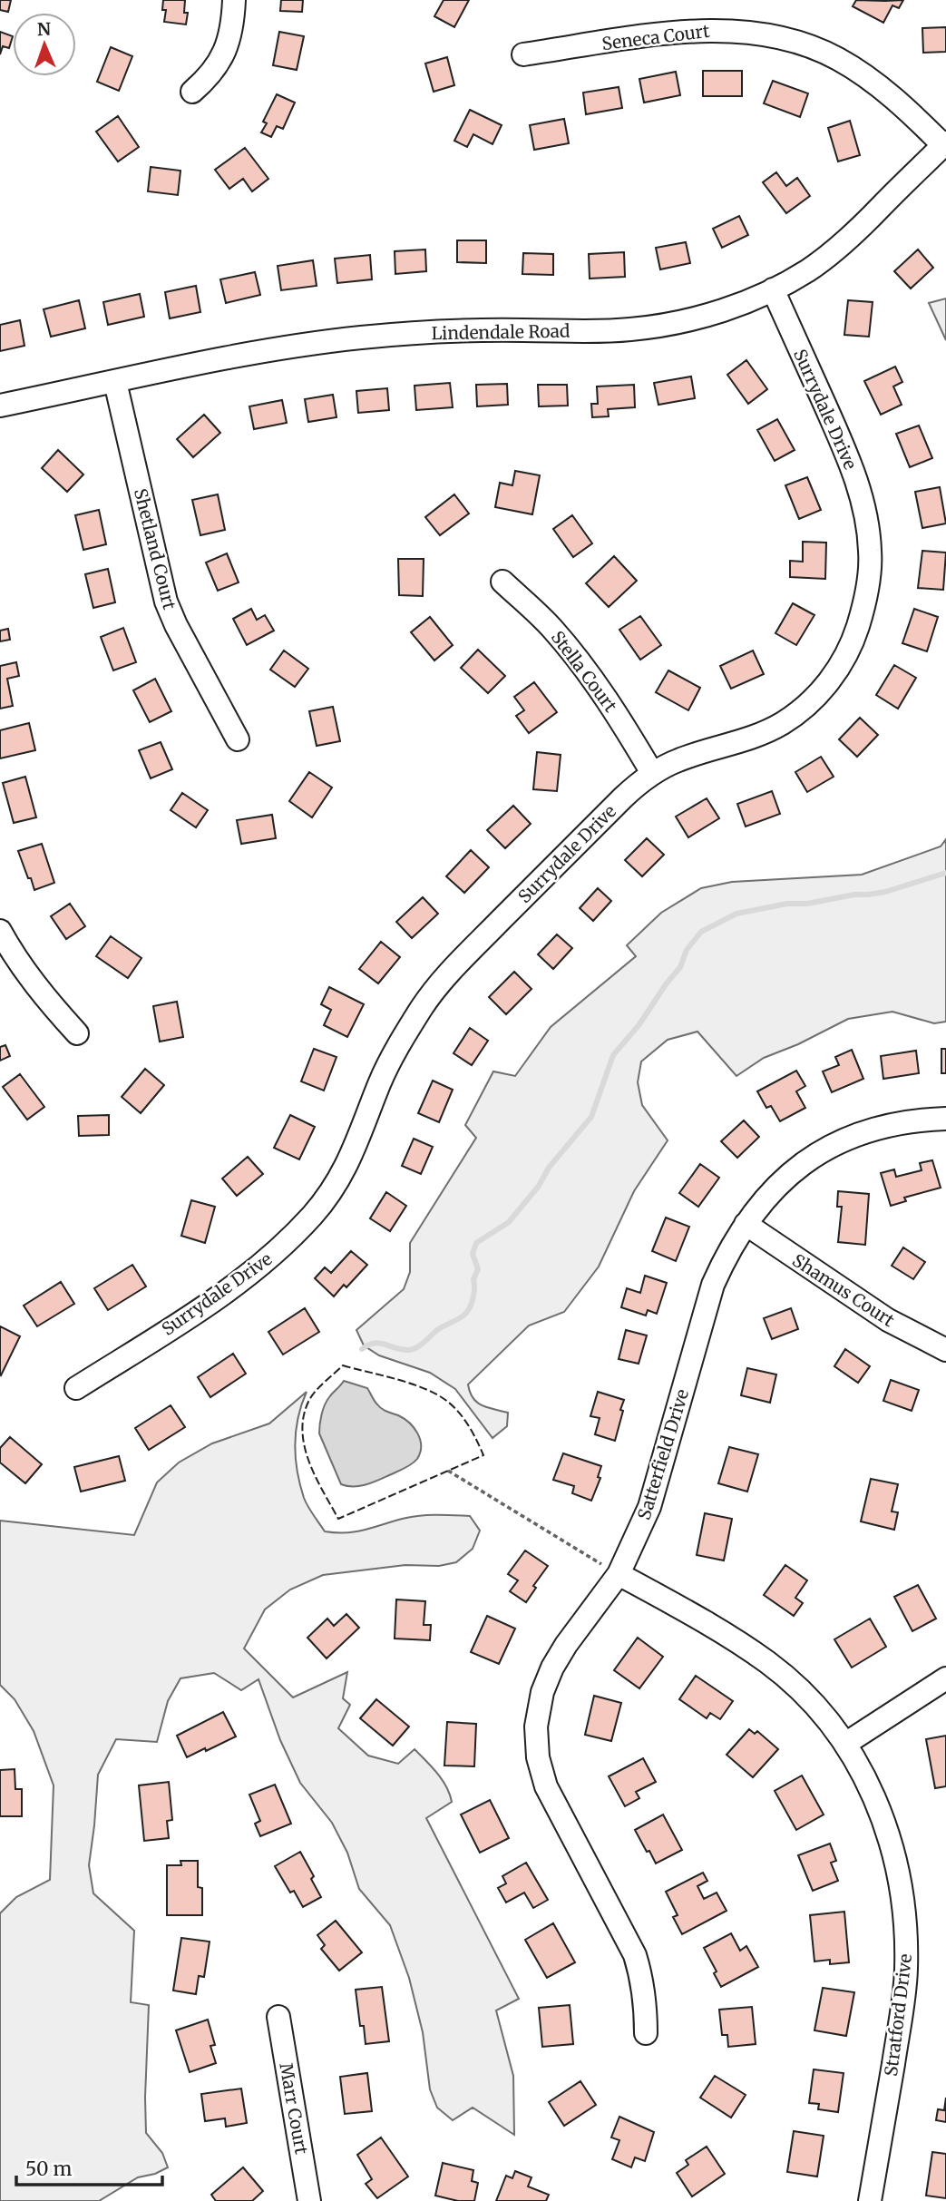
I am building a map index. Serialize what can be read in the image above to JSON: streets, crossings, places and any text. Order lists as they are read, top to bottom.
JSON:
{
  "streets": {
    "street": [
      "Seneca Court",
      "Lindendale Road",
      "Surrydale Drive",
      "Shetland Court",
      "Stella Court",
      "Shamus Court",
      "Satterfield Drive",
      "Stratford Drive",
      "Marr Court"
    ]
  },
  "crossings": [
    ["Seneca Court", "Lindendale Road"],
    ["Lindendale Road", "Surrydale Drive"],
    ["Lindendale Road", "Shetland Court"],
    ["Surrydale Drive", "Stella Court"],
    ["Shamus Court", "Satterfield Drive"],
    ["Satterfield Drive", "Stratford Drive"]
  ],
  "scale_bar": "50 m",
  "north": "top"
}
